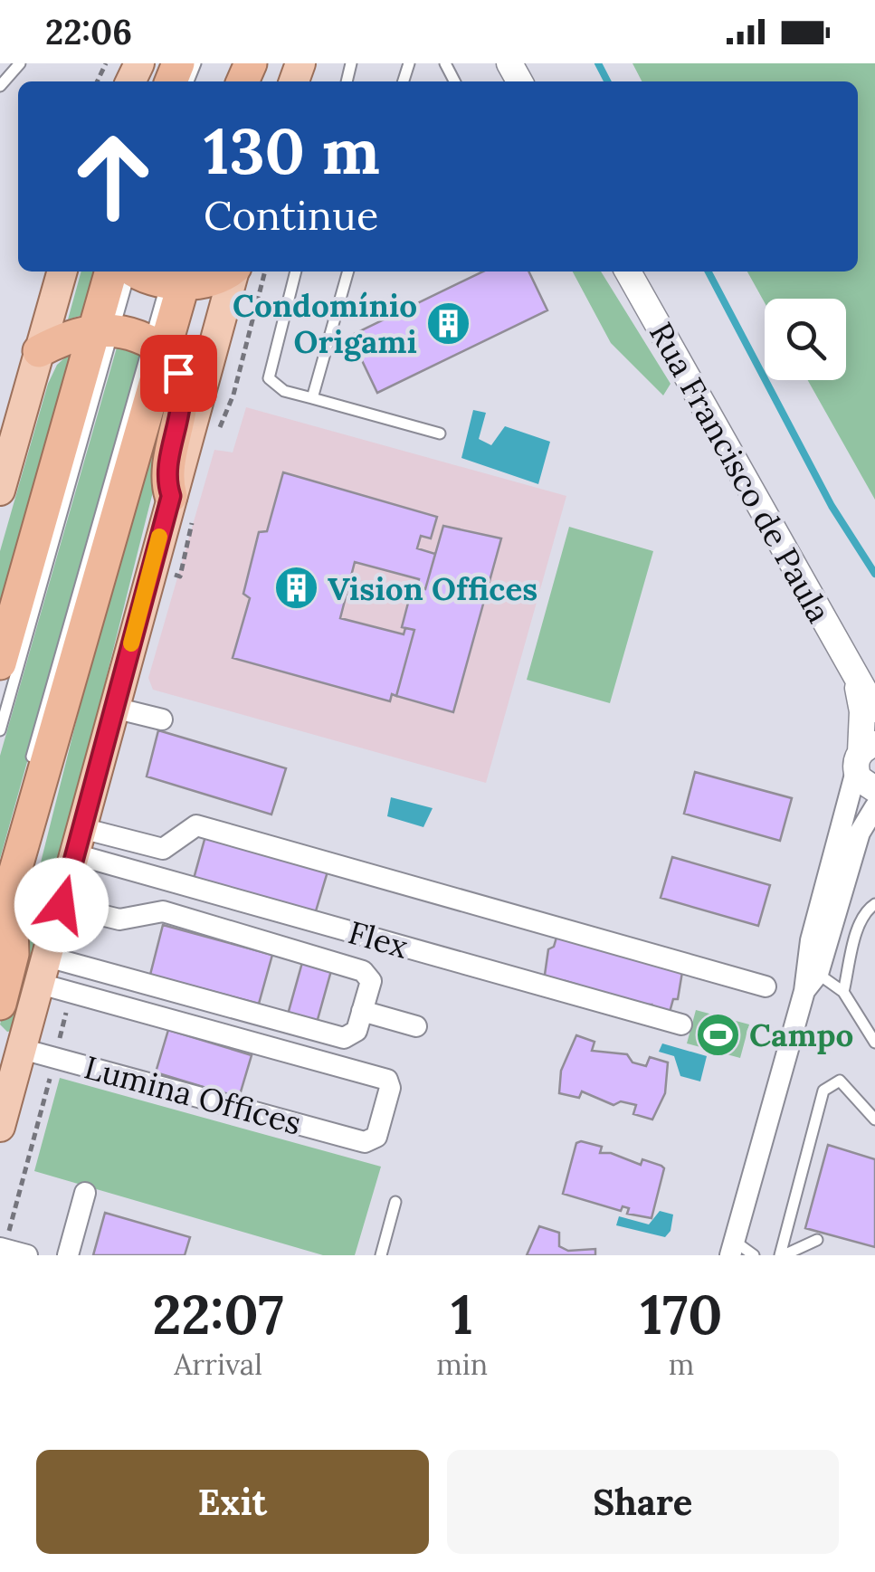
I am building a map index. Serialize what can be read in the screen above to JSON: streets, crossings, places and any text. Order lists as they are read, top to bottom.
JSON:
{
  "streets": {
    "street": ["Rua Francisco de Paula", "Flex", "Lumina Offices"]
  },
  "places": {
    "building": ["Condomínio Origami", "Vision Offices"],
    "sports": ["Campo"]
  },
  "page": {
    "status": "22:06",
    "turn": ["130 m", "Continue"],
    "eta": [
      "22:07",
      "Arrival",
      "1",
      "min",
      "170",
      "m"
    ],
    "buttons": ["Exit", "Share"]
  }
}
